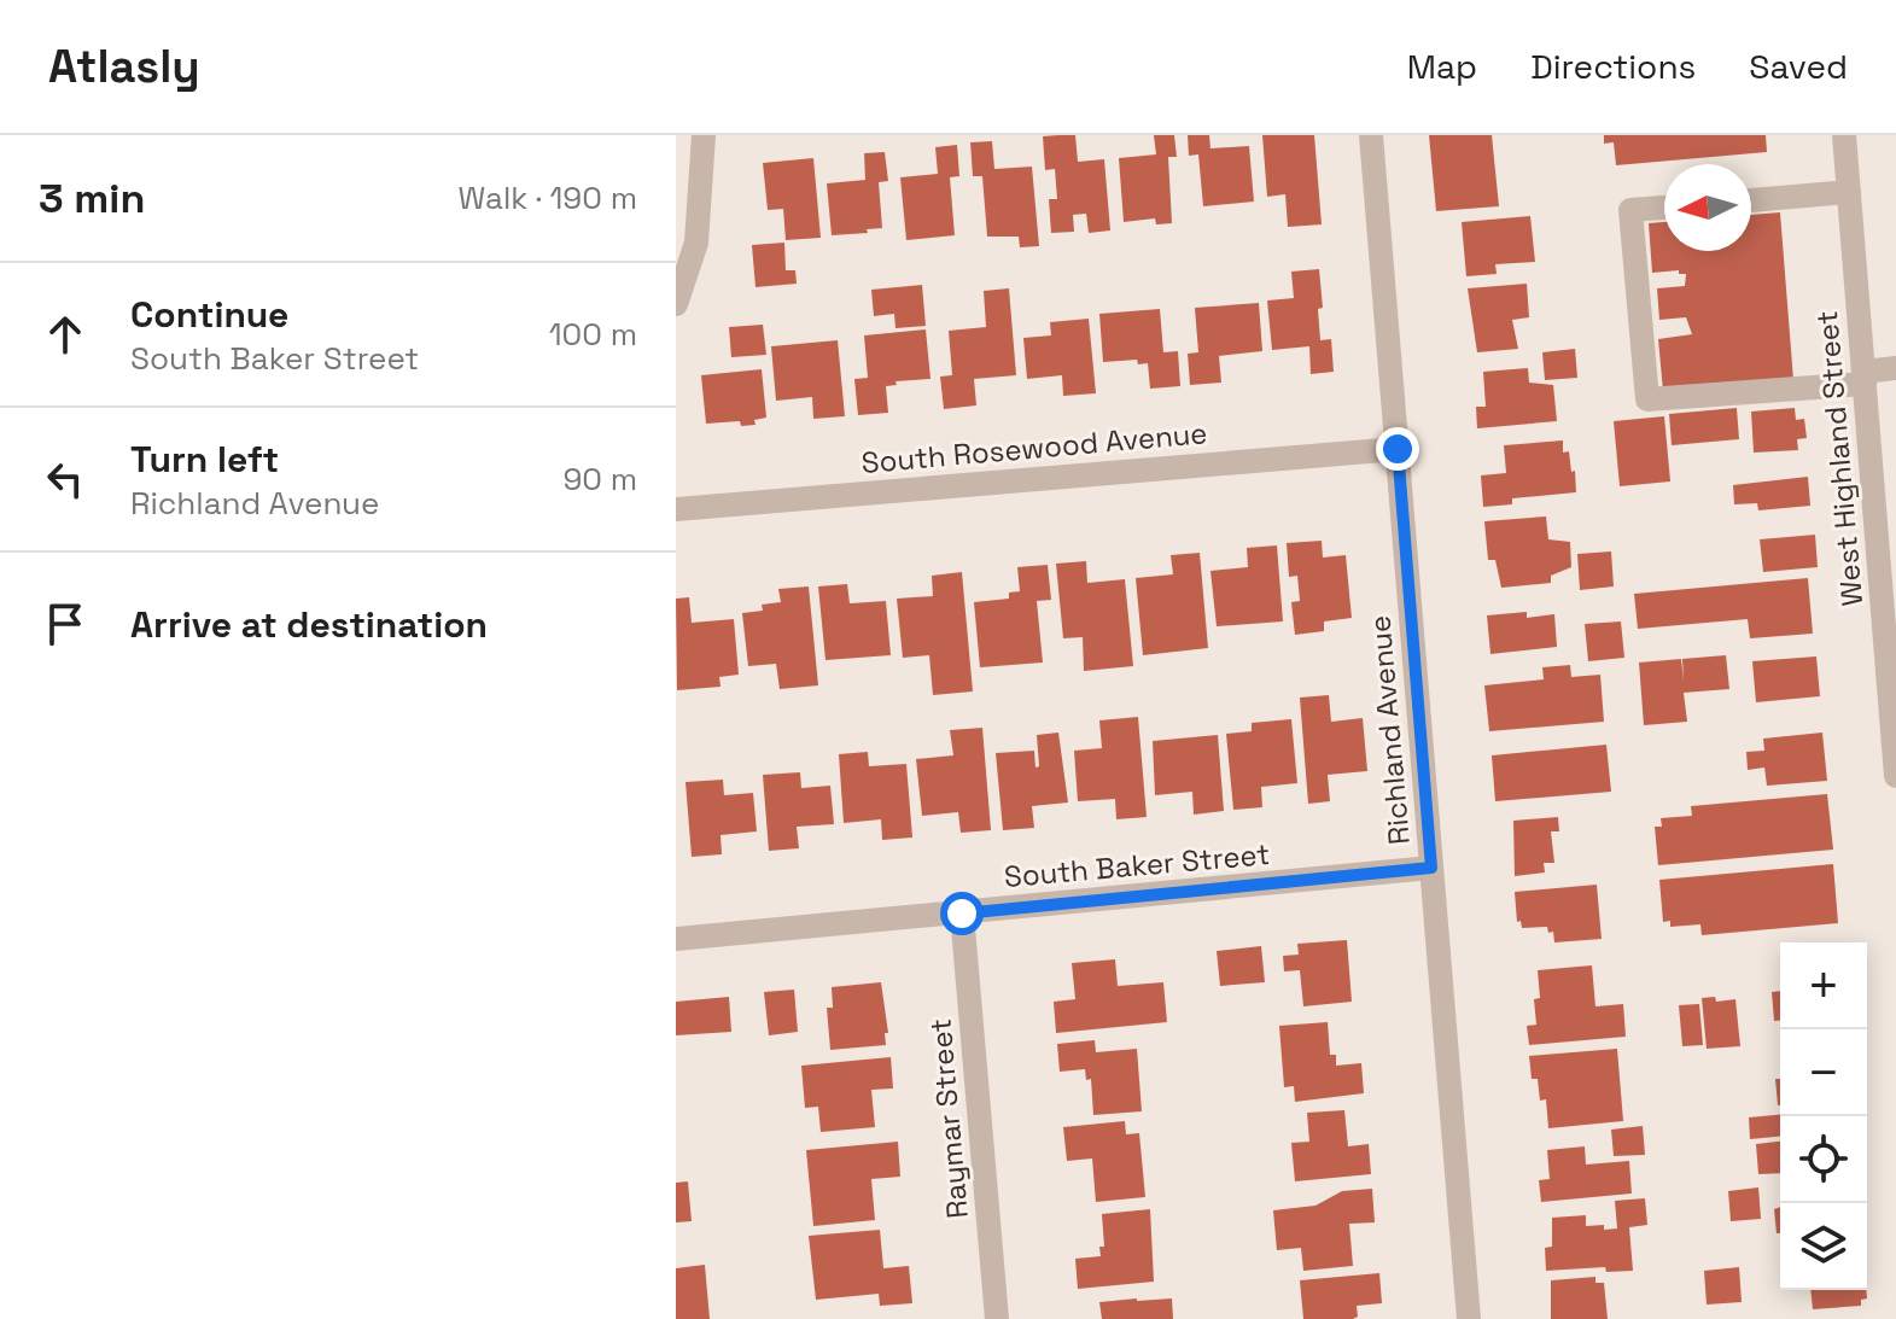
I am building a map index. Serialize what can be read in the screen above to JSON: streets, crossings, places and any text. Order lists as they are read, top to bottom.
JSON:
{
  "streets": {
    "street": [
      "South Rosewood Avenue",
      "West Highland Street",
      "Richland Avenue",
      "South Baker Street",
      "Raymar Street"
    ]
  },
  "crossings": [
    ["South Rosewood Avenue", "Richland Avenue"],
    ["Richland Avenue", "South Baker Street"],
    ["South Baker Street", "Raymar Street"]
  ],
  "north": "left",
  "page": {
    "header": "Atlasly",
    "nav": ["Map", "Directions", "Saved"],
    "heading": ["3 min", "Walk · 190 m"],
    "list": [
      ["Continue", "South Baker Street", "100 m"],
      ["Turn left", "Richland Avenue", "90 m"],
      "Arrive at destination"
    ],
    "map_buttons": ["+", "−"]
  }
}
